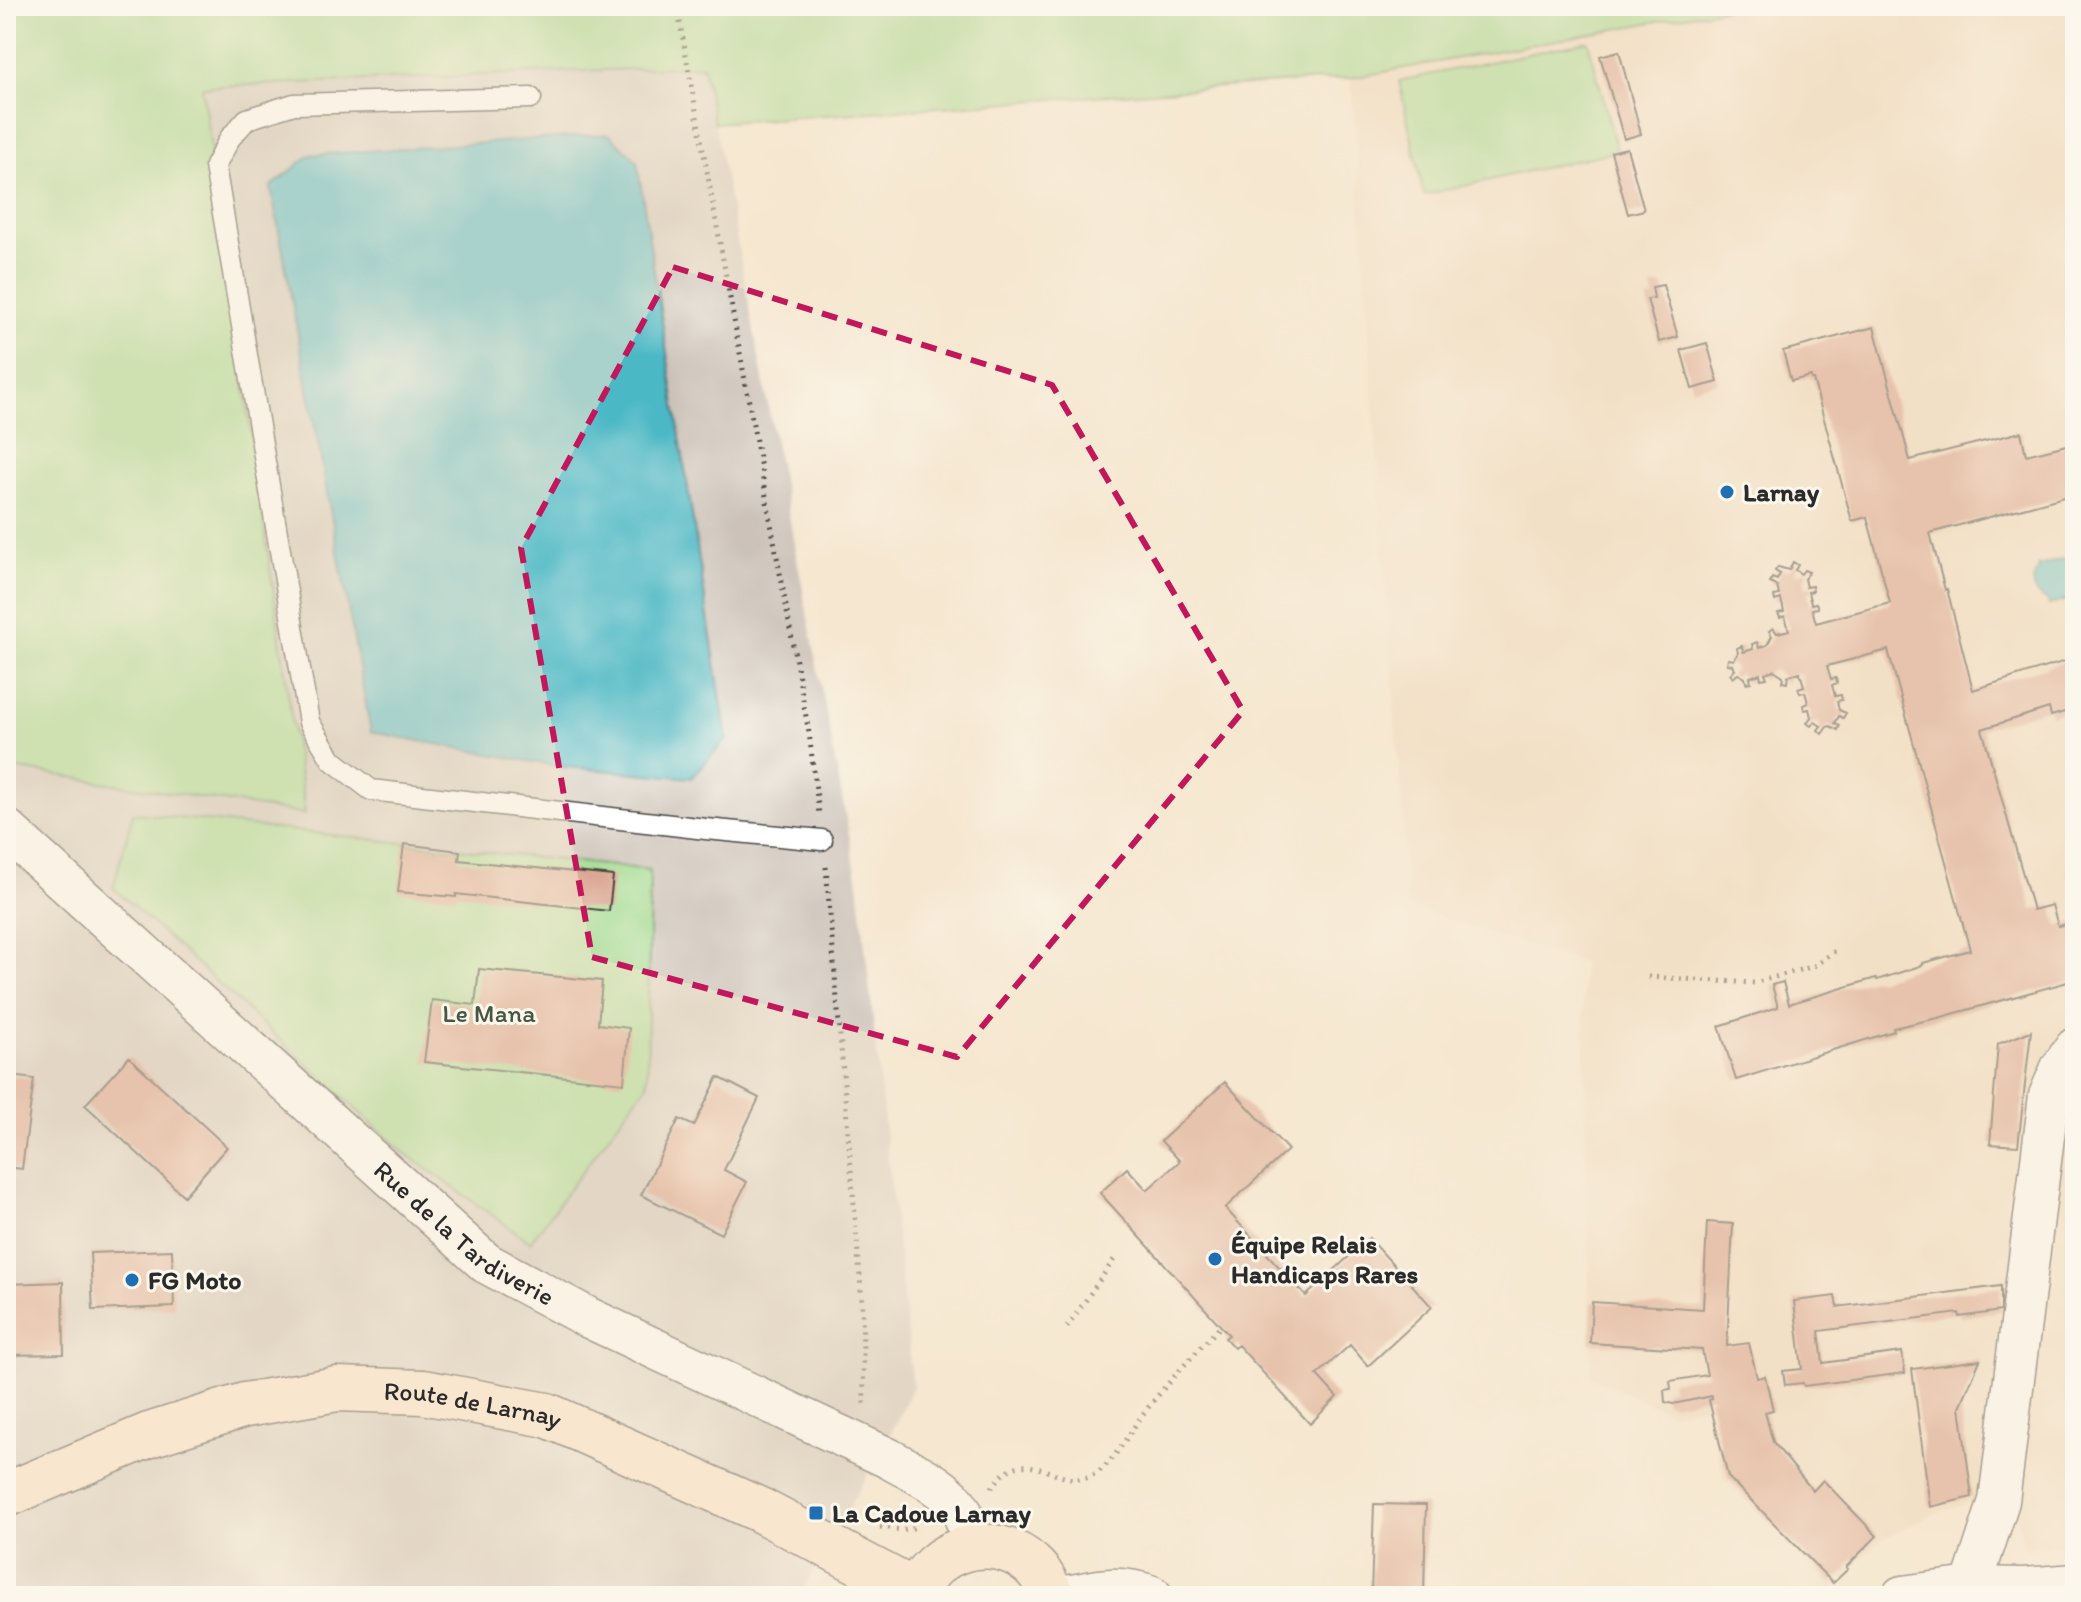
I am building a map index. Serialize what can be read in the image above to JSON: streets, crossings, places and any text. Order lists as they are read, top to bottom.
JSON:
{
  "streets": {
    "street": ["Rue de la Tardiverie", "Route de Larnay"]
  },
  "parks": ["Le Mana"],
  "places": {
    "other": ["Larnay", "Équipe Relais Handicaps Rares", "FG Moto"],
    "transit": ["La Cadoue Larnay"]
  }
}
